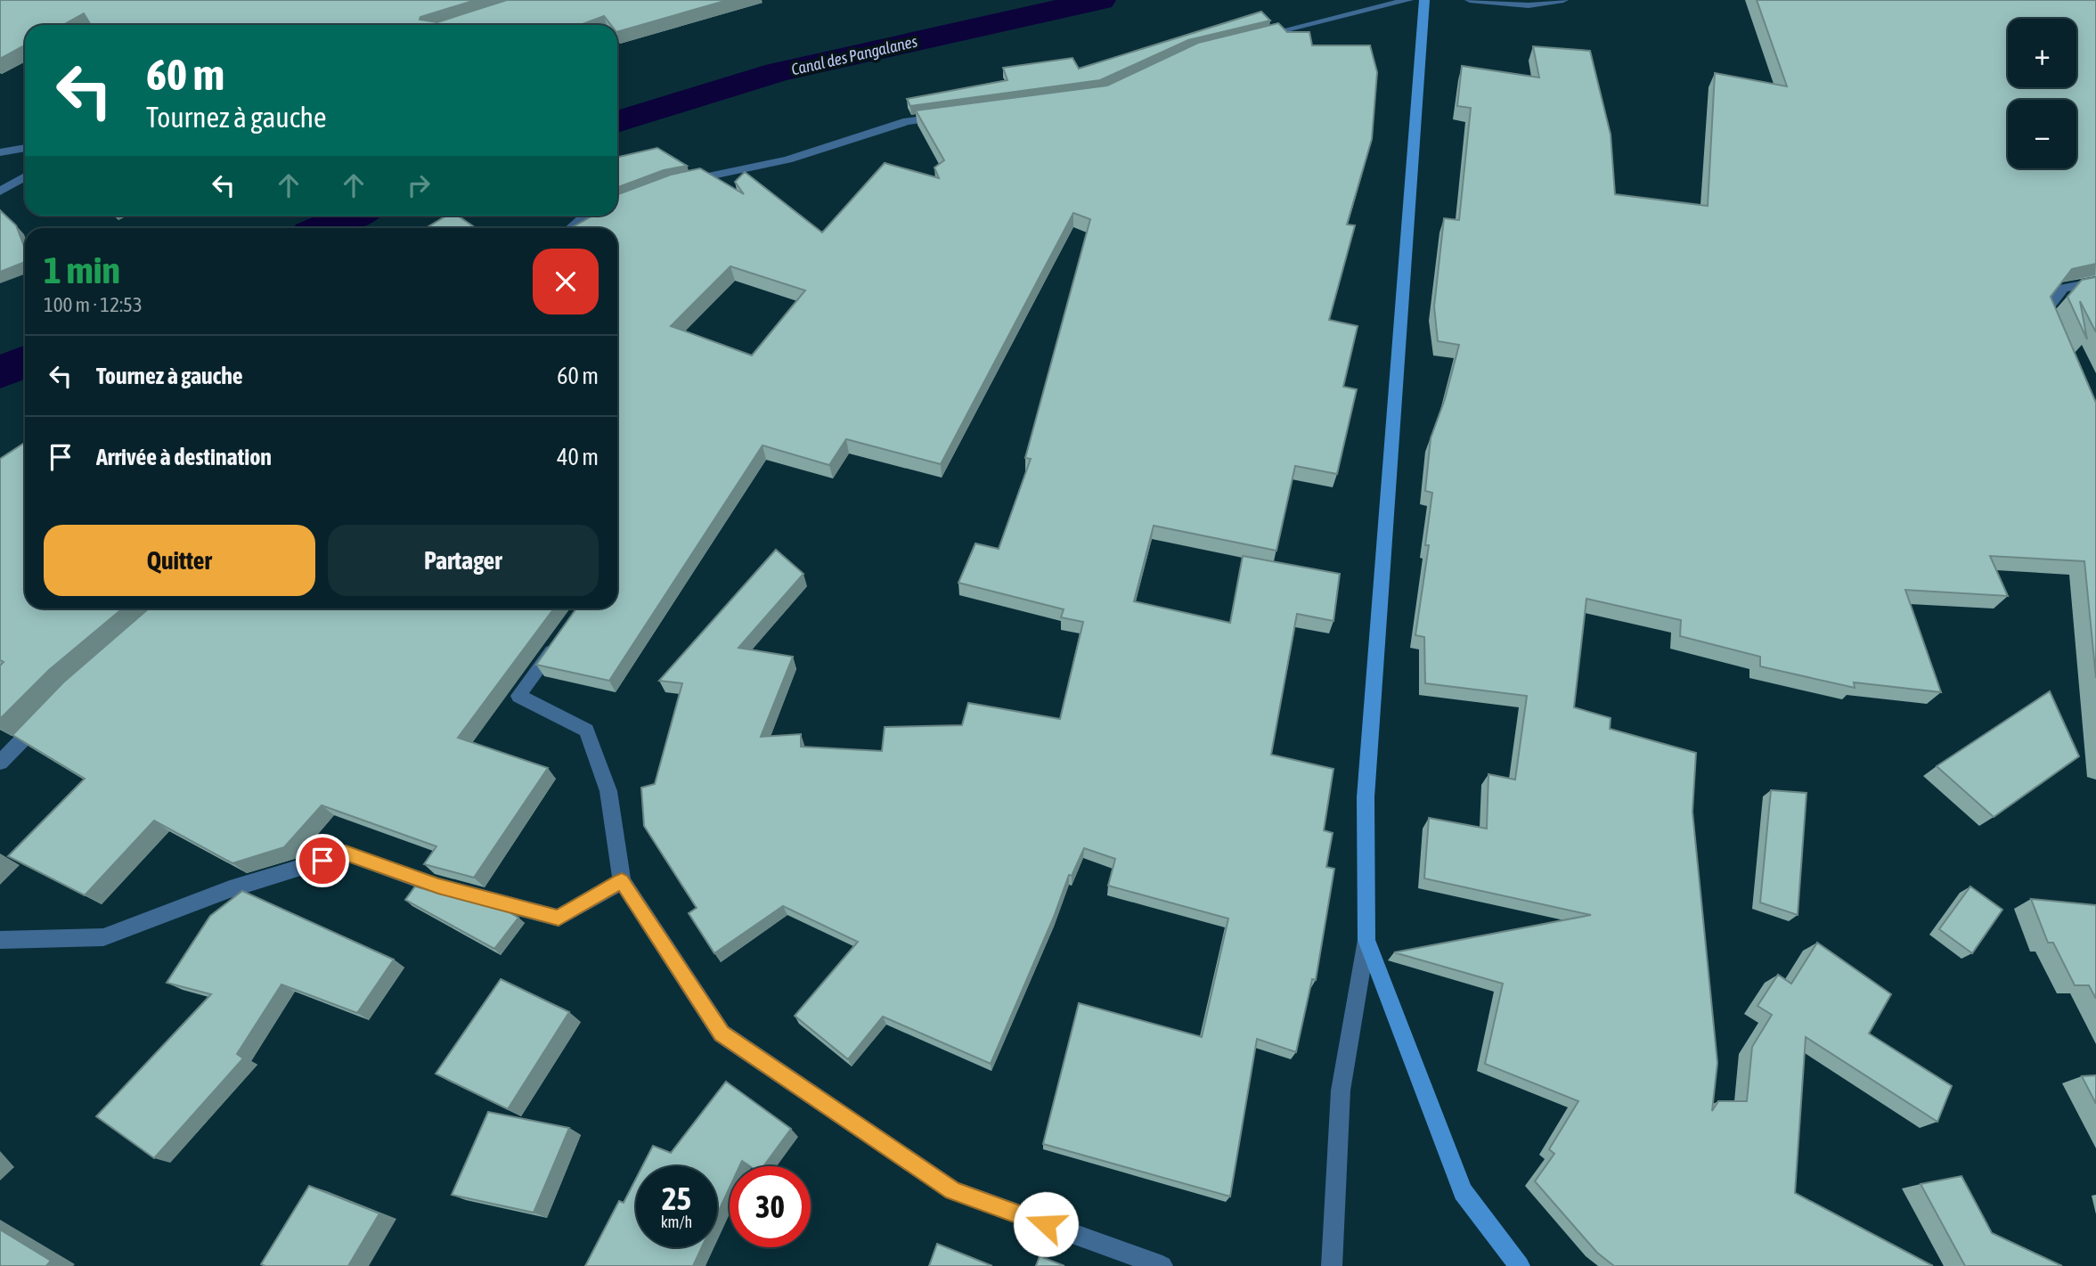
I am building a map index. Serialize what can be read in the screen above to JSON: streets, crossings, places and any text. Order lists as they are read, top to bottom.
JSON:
{
  "water": ["Canal des Pangalanes"],
  "page": {
    "map_buttons": ["+", "−"],
    "turn": ["60 m", "Tournez à gauche"],
    "heading": ["1 min", "100 m · 12:53"],
    "list": [
      {
        "name": "Tournez à gauche",
        "value": "60 m"
      },
      {
        "name": "Arrivée à destination",
        "value": "40 m"
      }
    ],
    "buttons": ["Quitter", "Partager"],
    "speed": "25 km/h",
    "limit": "30"
  }
}
